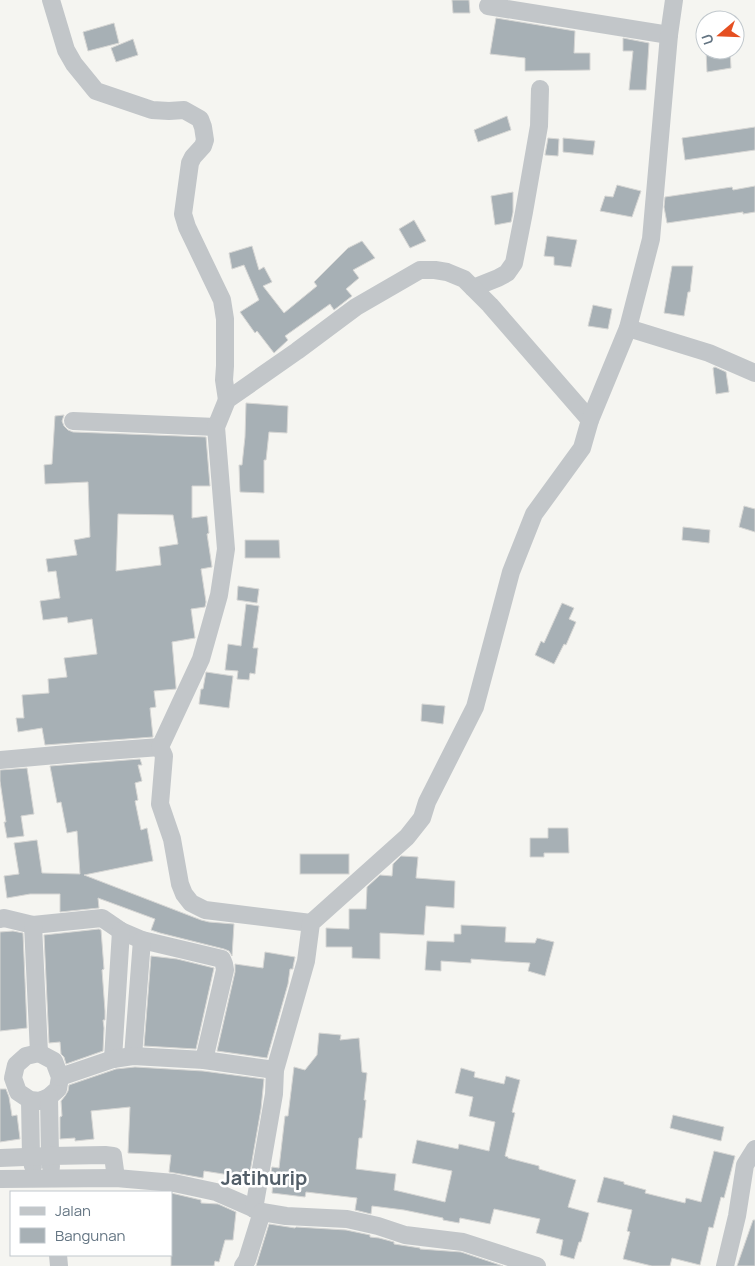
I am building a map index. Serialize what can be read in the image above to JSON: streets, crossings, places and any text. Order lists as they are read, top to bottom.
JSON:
{
  "districts": ["Jatihurip"],
  "legend": ["Jalan", "Bangunan"],
  "north": "left"
}
